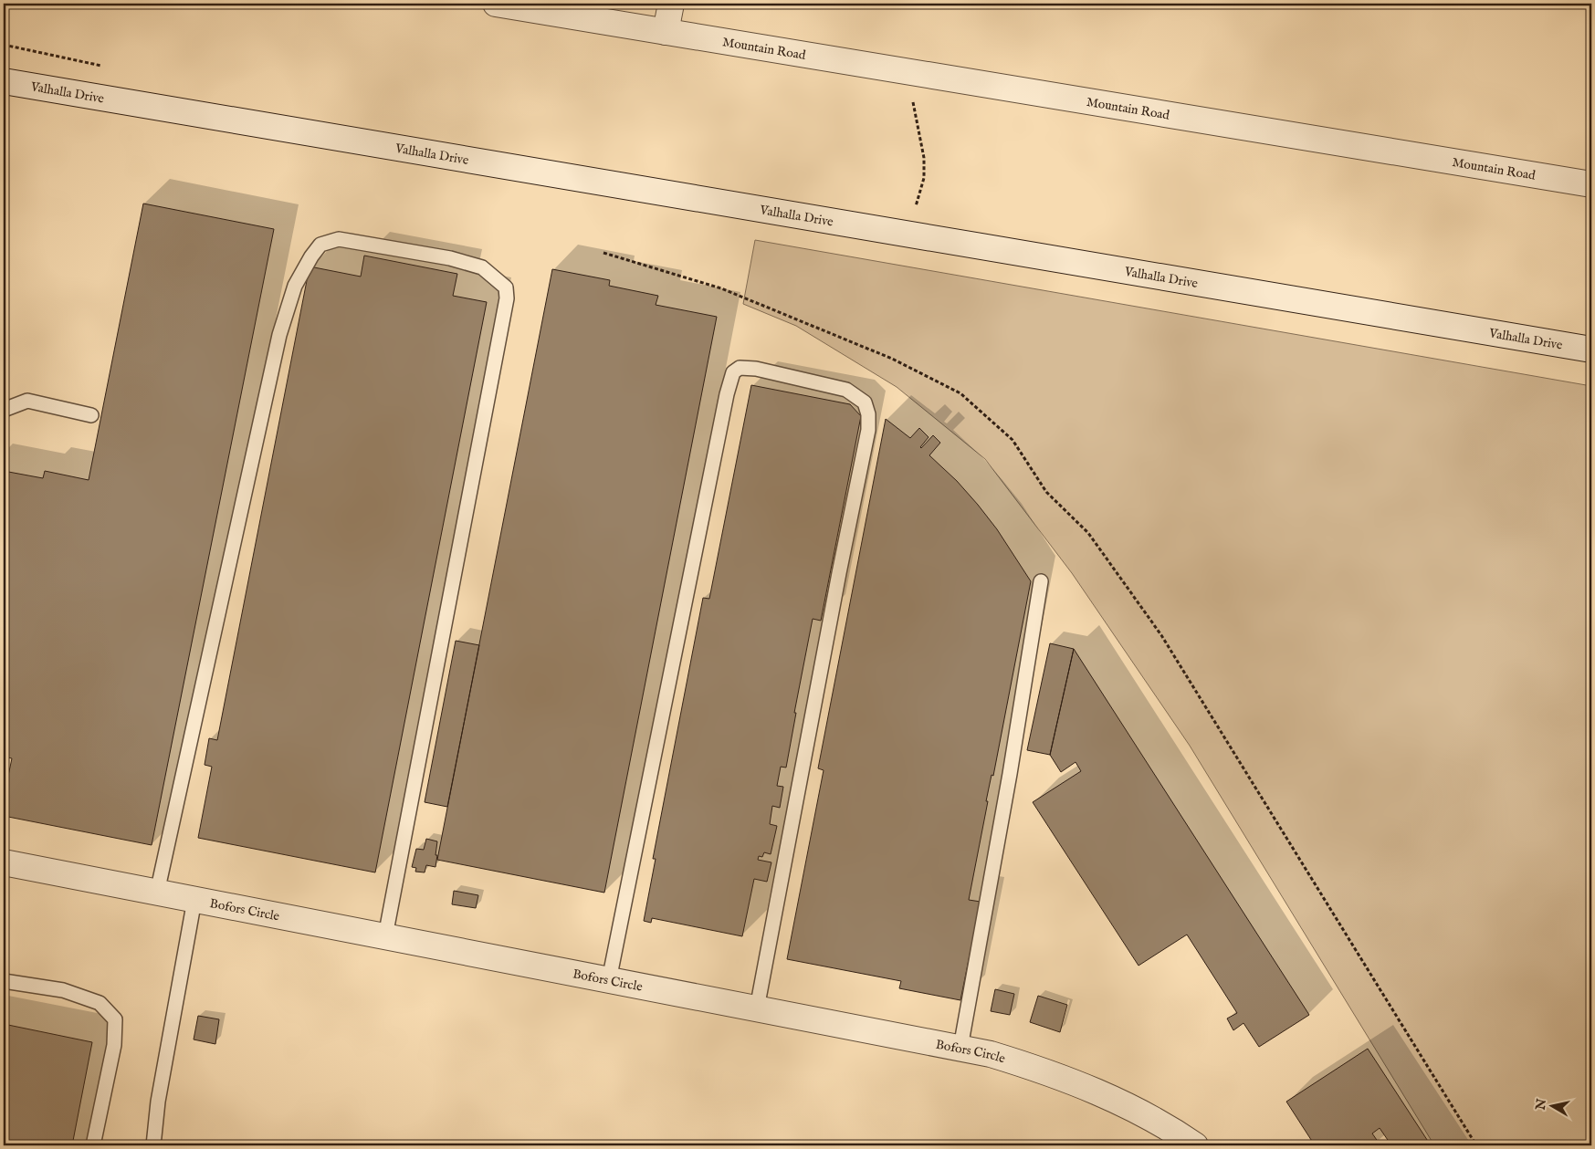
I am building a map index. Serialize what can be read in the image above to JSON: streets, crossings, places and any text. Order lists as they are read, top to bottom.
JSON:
{
  "streets": {
    "street": ["Mountain Road", "Valhalla Drive", "Bofors Circle"]
  },
  "north": "left"
}
